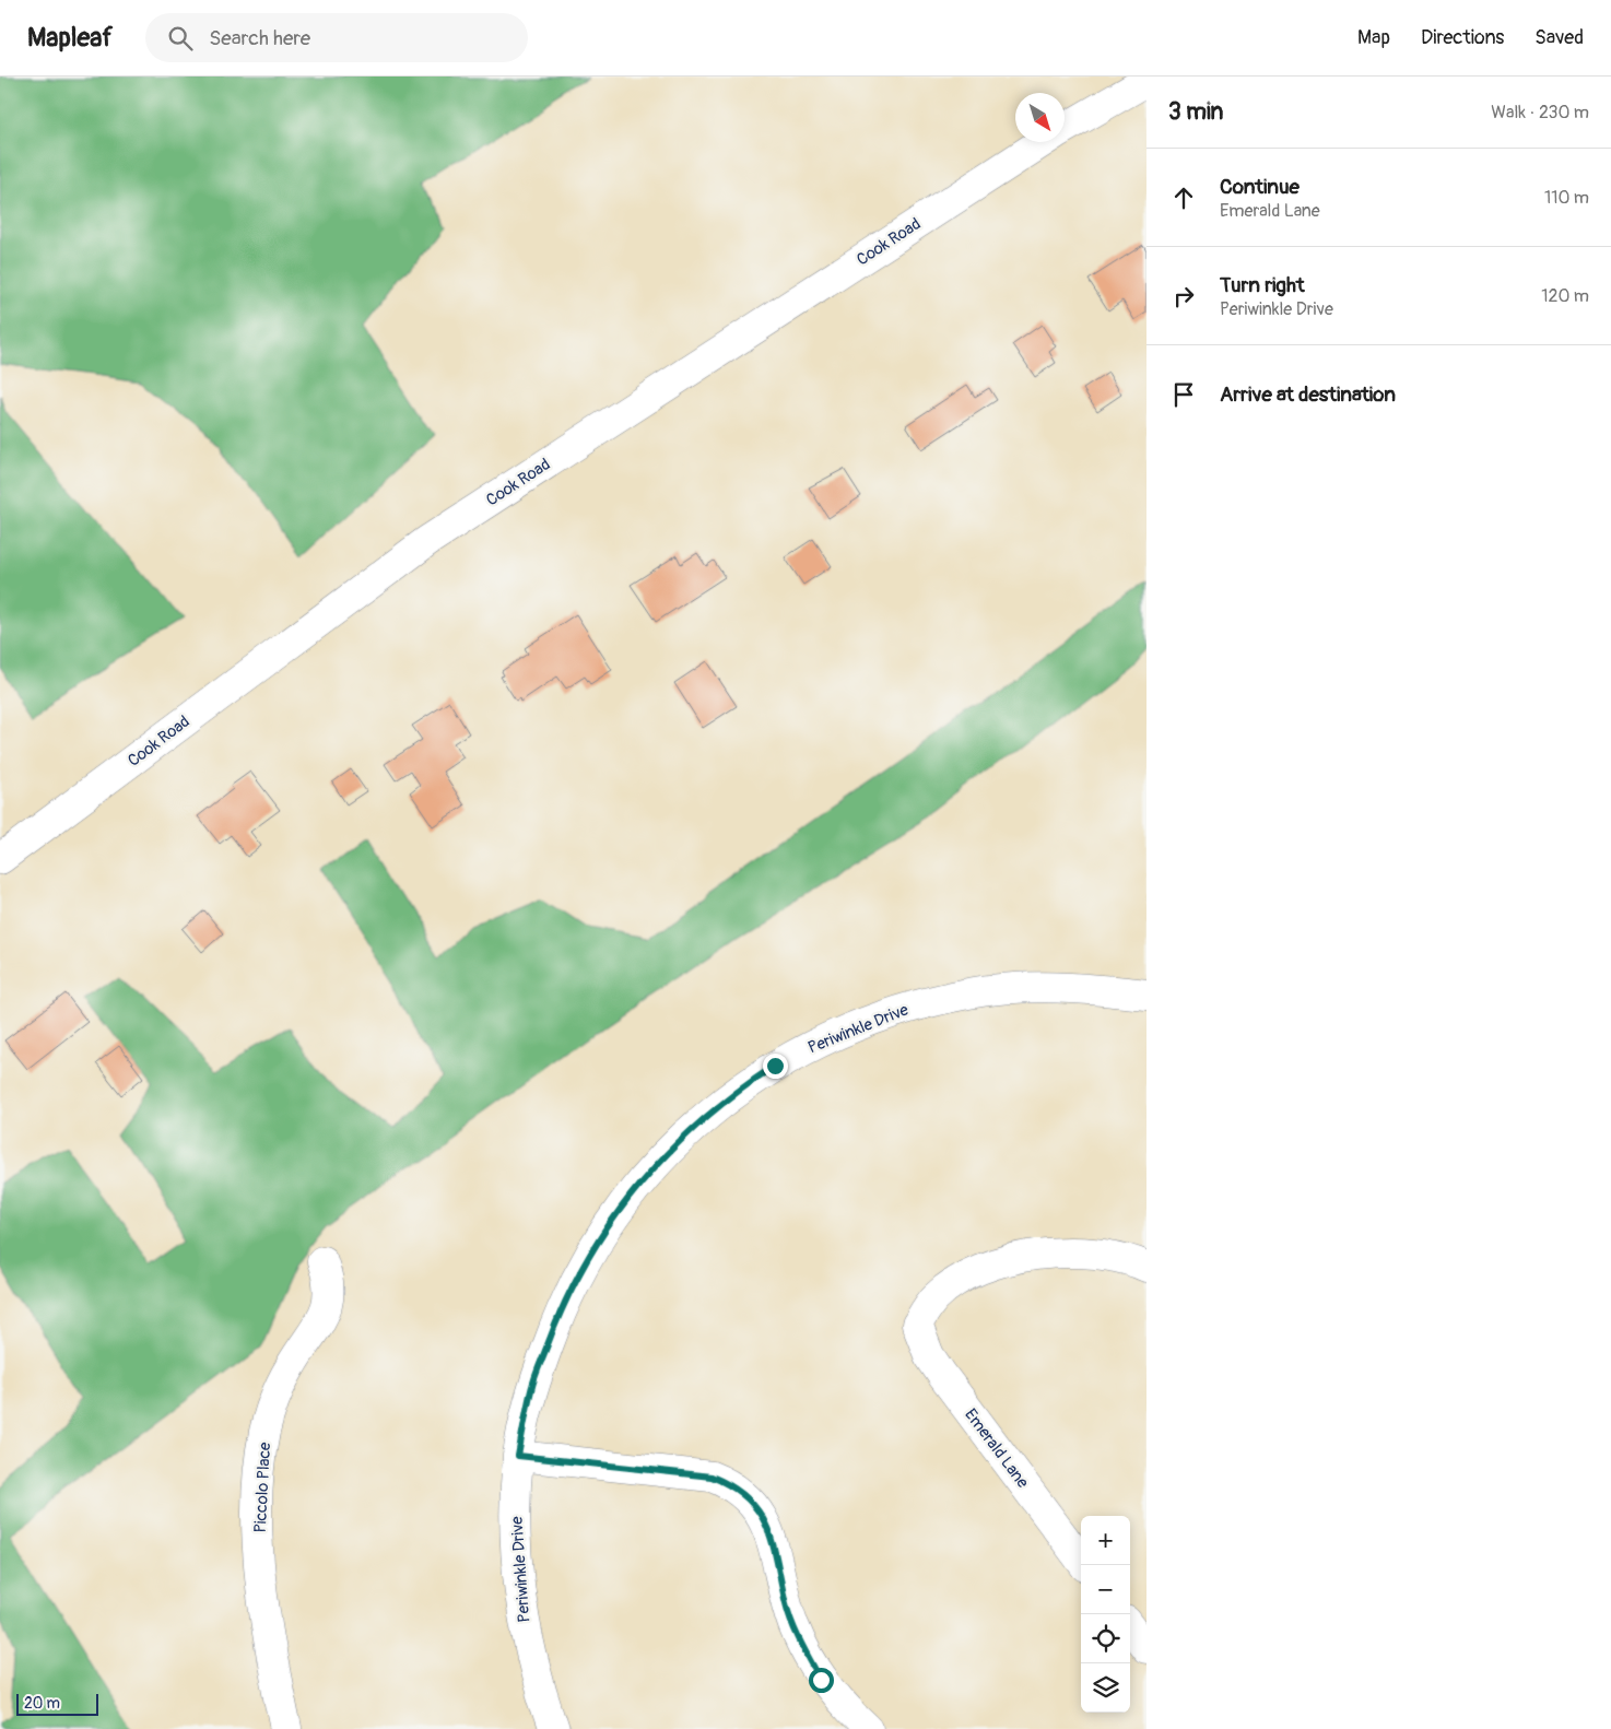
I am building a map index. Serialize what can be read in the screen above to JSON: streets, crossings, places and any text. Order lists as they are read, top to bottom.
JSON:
{
  "streets": {
    "street": [
      "Cook Road",
      "Periwinkle Drive",
      "Emerald Lane",
      "Piccolo Place"
    ]
  },
  "scale_bar": "20 m",
  "north": "bottom right",
  "page": {
    "header": "Mapleaf",
    "search": "Search here",
    "nav": ["Map", "Directions", "Saved"],
    "heading": ["3 min", "Walk · 230 m"],
    "list": [
      ["Continue", "Emerald Lane", "110 m"],
      ["Turn right", "Periwinkle Drive", "120 m"],
      "Arrive at destination"
    ],
    "map_buttons": ["+", "−"],
    "scale": "20 m"
  }
}
